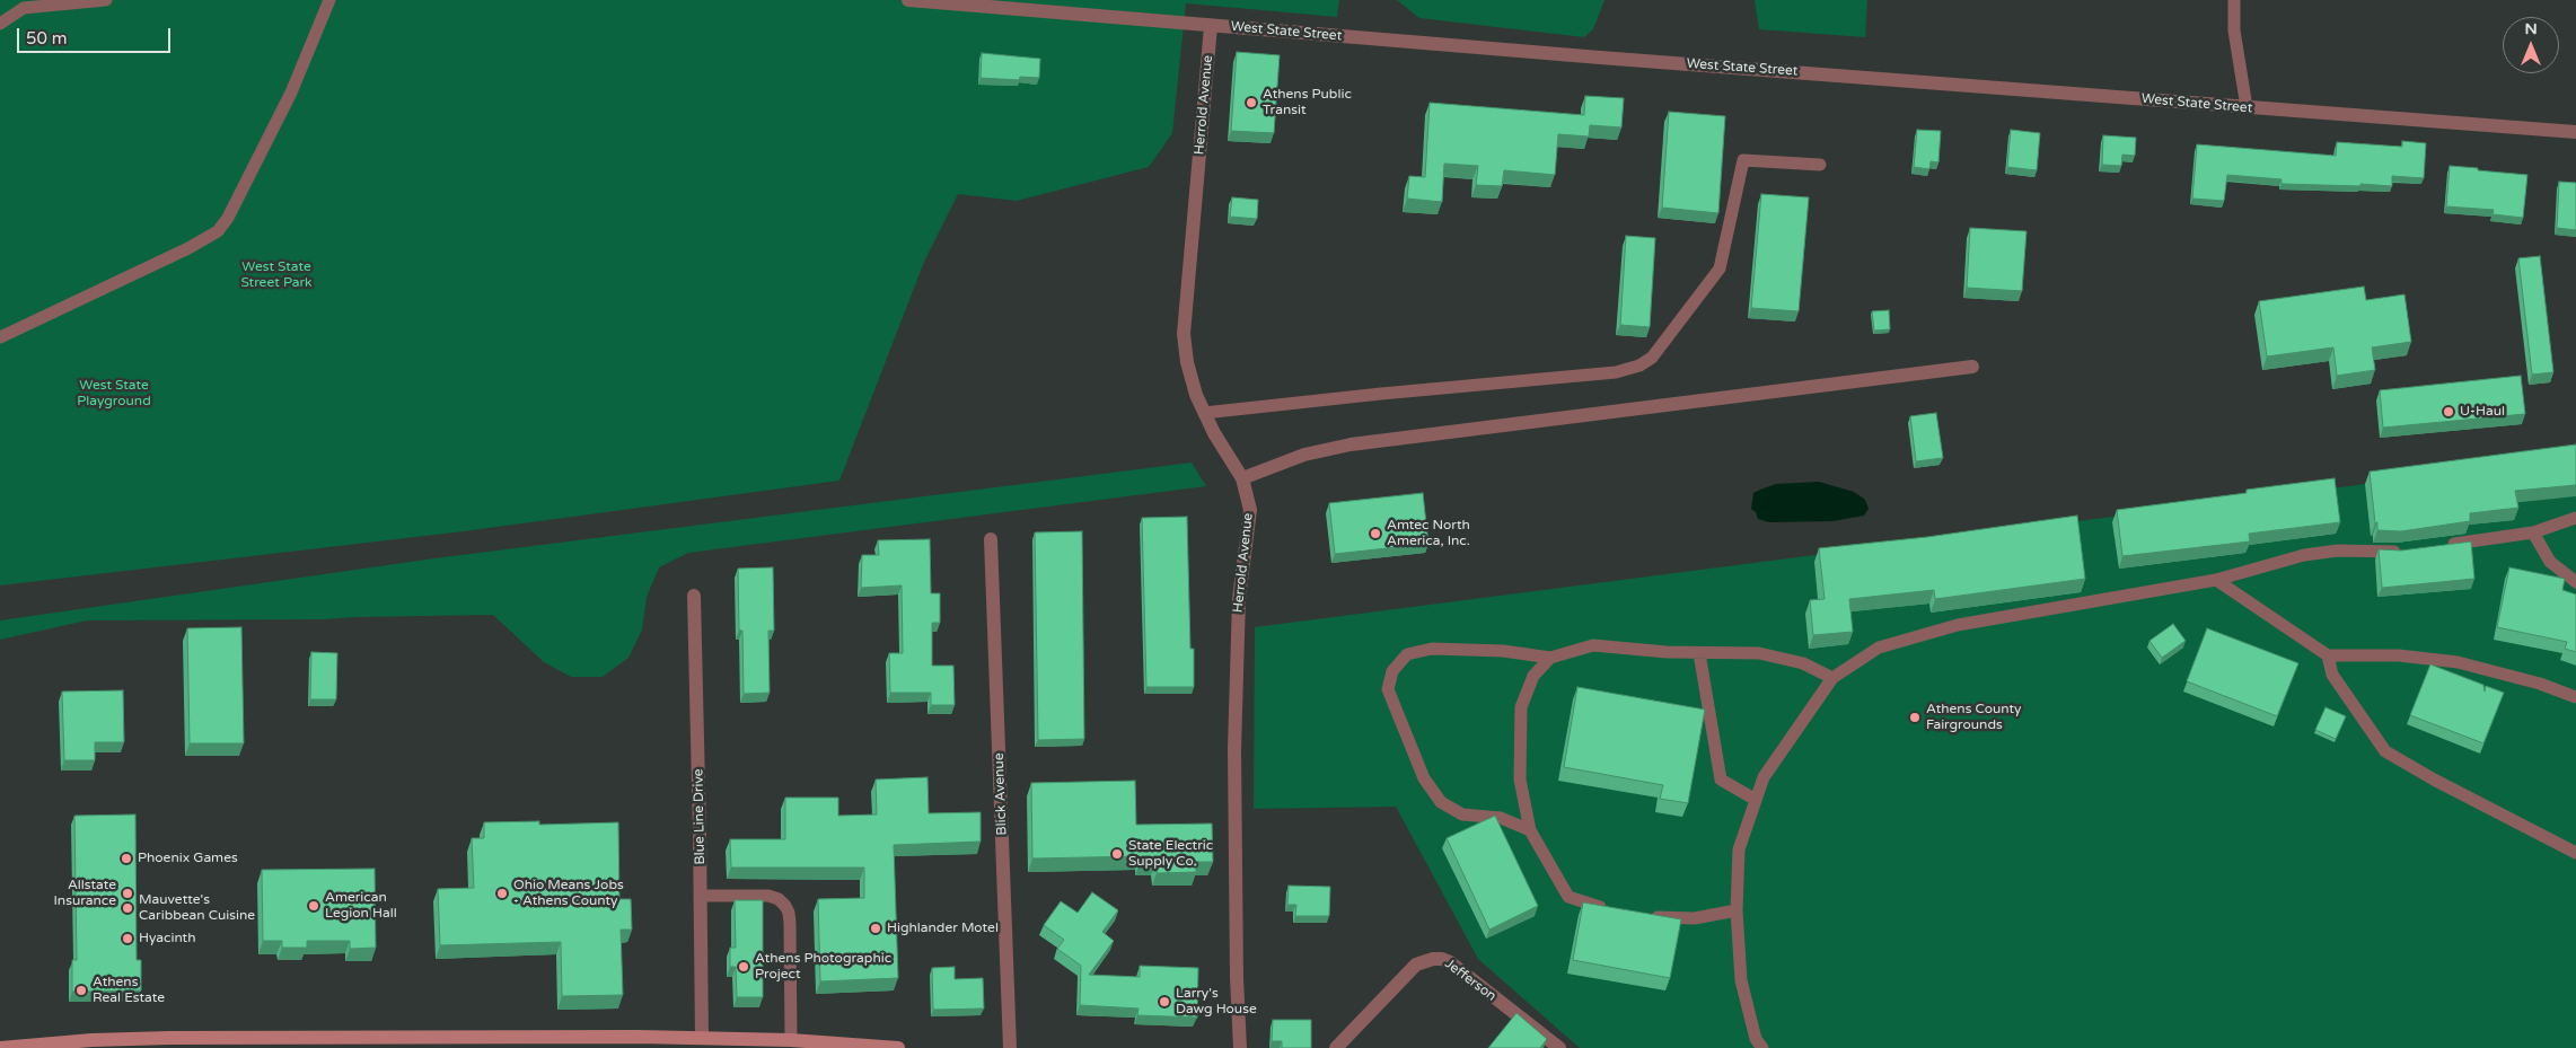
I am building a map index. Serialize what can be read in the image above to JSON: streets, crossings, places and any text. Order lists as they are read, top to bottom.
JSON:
{
  "streets": {
    "street": [
      "West State Street",
      "Herrold Avenue",
      "Blick Avenue",
      "Blue Line Drive",
      "Jefferson"
    ]
  },
  "crossings": [
    ["West State Street", "Herrold Avenue"]
  ],
  "parks": ["West State Street Park", "West State Playground"],
  "places": [
    "Athens Public Transit",
    "U-Haul",
    "Amtec North America, Inc.",
    "Athens County Fairgrounds",
    "State Electric Supply Co.",
    "Phoenix Games",
    "Allstate Insurance",
    "Ohio Means Jobs - Athens County",
    "American Legion Hall",
    "Mauvette's Caribbean Cuisine",
    "Highlander Motel",
    "Hyacinth",
    "Athens Photographic Project",
    "Athens Real Estate",
    "Larry's Dawg House"
  ],
  "scale_bar": "50 m",
  "north": "top"
}
